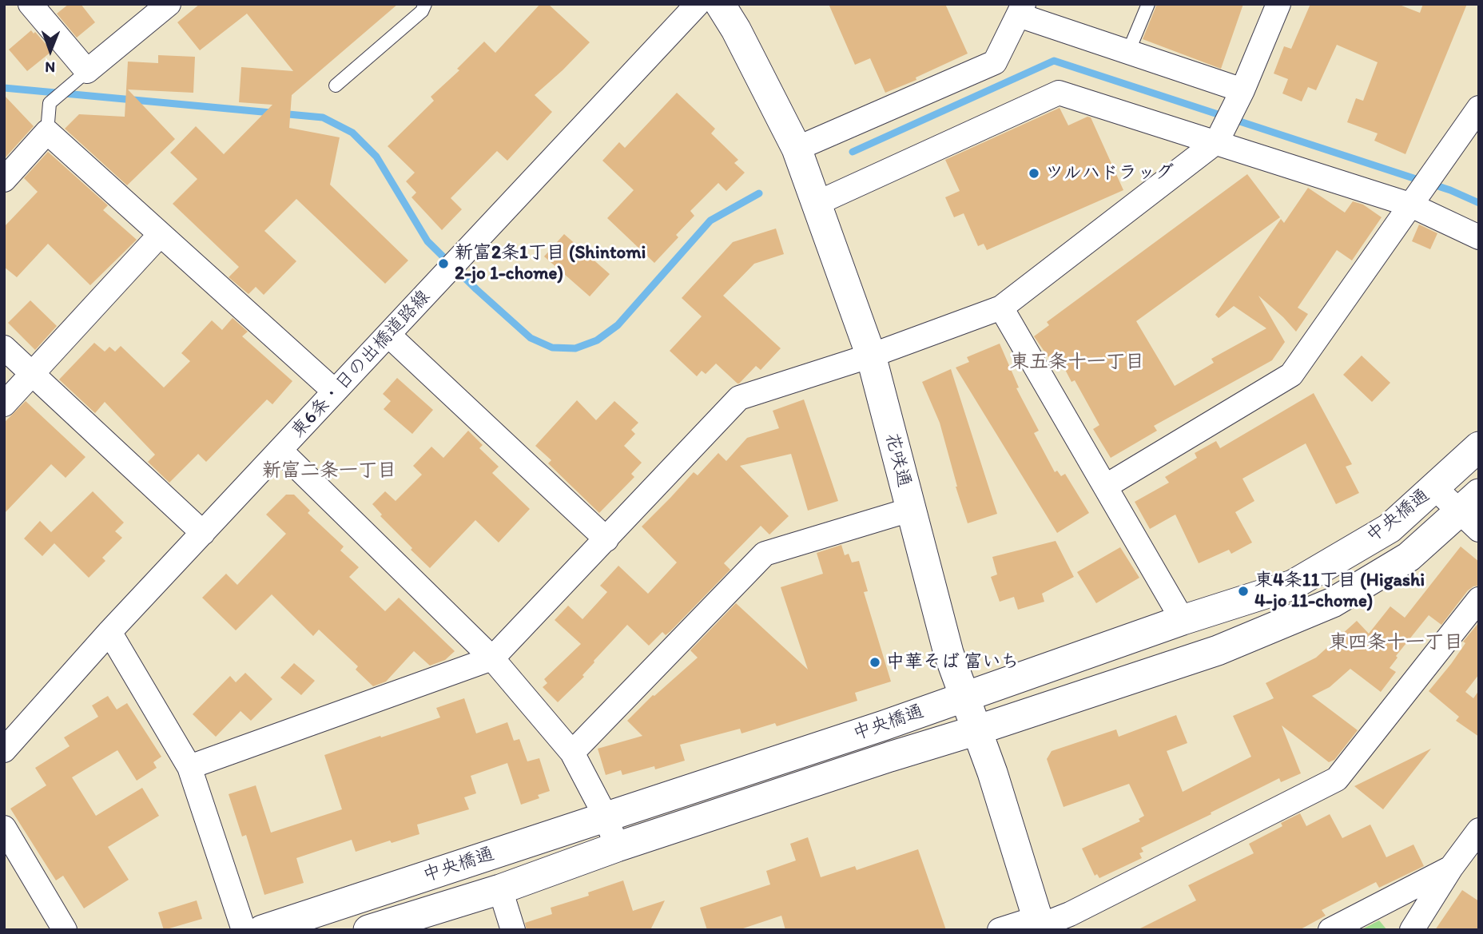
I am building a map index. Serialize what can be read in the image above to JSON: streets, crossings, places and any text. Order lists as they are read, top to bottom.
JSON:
{
  "streets": {
    "street": ["東6条・日の出橋道路線", "花咲通", "中央橋通"]
  },
  "crossings": [
    ["花咲通", "中央橋通"]
  ],
  "districts": ["東五条十一丁目", "新富二条一丁目", "東四条十一丁目"],
  "places": [
    "ツルハドラッグ",
    "新富2条1丁目 (Shintomi 2-jo 1-chome)",
    "東4条11丁目 (Higashi 4-jo 11-chome)",
    "中華そば 富いち"
  ],
  "north": "bottom"
}
